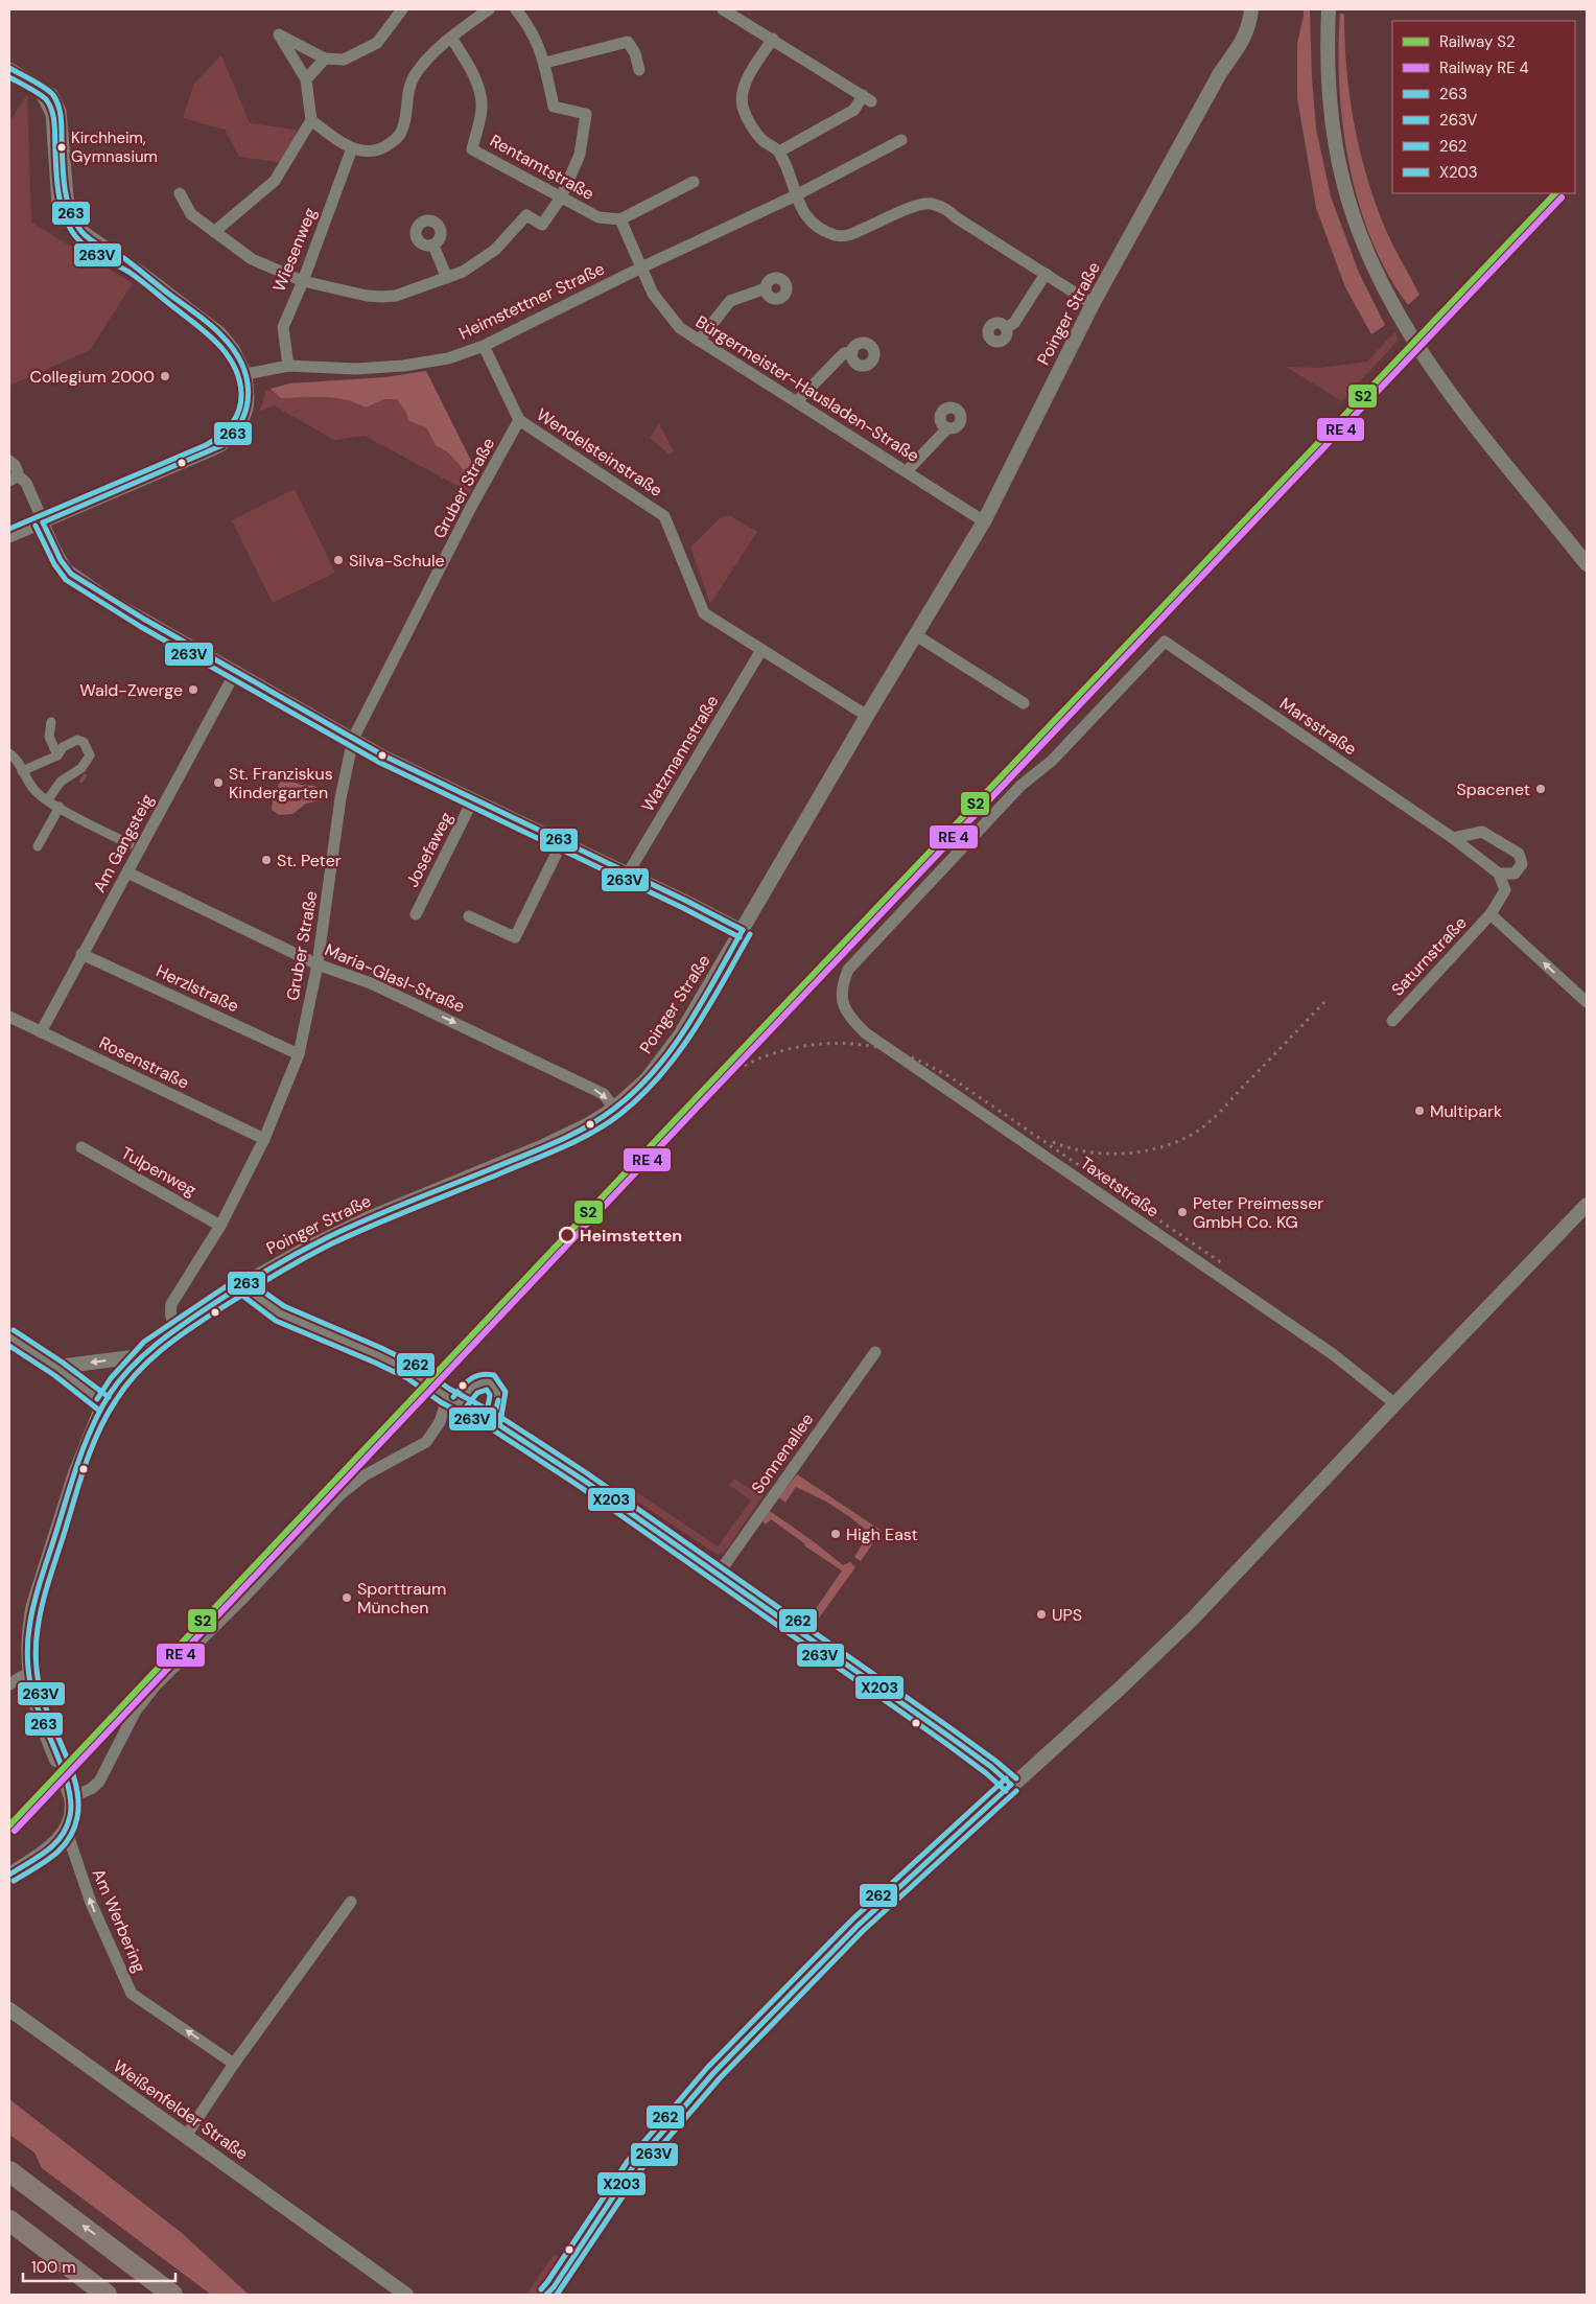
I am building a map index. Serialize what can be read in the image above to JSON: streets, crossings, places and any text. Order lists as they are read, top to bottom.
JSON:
{
  "streets": {
    "street": [
      "Rentamtstraße",
      "Wiesenweg",
      "Heimstettner Straße",
      "Poinger Straße",
      "Bürgermeister-Hausladen-Straße",
      "Wendelsteinstraße",
      "Gruber Straße",
      "Marsstraße",
      "Watzmannstraße",
      "Am Gangsteig",
      "Josefaweg",
      "Saturnstraße",
      "Maria-Glasl-Straße",
      "Herzlstraße",
      "Rosenstraße",
      "Tulpenweg",
      "Taxetstraße",
      "Sonnenallee",
      "Am Werbering",
      "Weißenfelder Straße"
    ]
  },
  "crossings": [
    ["Rentamtstraße", "Bürgermeister-Hausladen-Straße"],
    ["Wiesenweg", "Heimstettner Straße"],
    ["Heimstettner Straße", "Bürgermeister-Hausladen-Straße"],
    ["Heimstettner Straße", "Wendelsteinstraße"],
    ["Poinger Straße", "Bürgermeister-Hausladen-Straße"],
    ["Poinger Straße", "Wendelsteinstraße"],
    ["Poinger Straße", "Gruber Straße"],
    ["Poinger Straße", "Maria-Glasl-Straße"],
    ["Wendelsteinstraße", "Gruber Straße"],
    ["Wendelsteinstraße", "Watzmannstraße"],
    ["Gruber Straße", "Maria-Glasl-Straße"],
    ["Gruber Straße", "Herzlstraße"],
    ["Gruber Straße", "Rosenstraße"],
    ["Gruber Straße", "Tulpenweg"],
    ["Marsstraße", "Taxetstraße"],
    ["Am Gangsteig", "Maria-Glasl-Straße"],
    ["Am Gangsteig", "Herzlstraße"],
    ["Am Gangsteig", "Rosenstraße"]
  ],
  "one_way": ["Maria-Glasl-Straße", "Am Werbering"],
  "places": [
    "Kirchheim, Gymnasium",
    "Collegium 2000",
    "Silva-Schule",
    "Wald-Zwerge",
    "St. Franziskus Kindergarten",
    "Spacenet",
    "St. Peter",
    "Multipark",
    "Peter Preimesser GmbH Co. KG",
    "Heimstetten",
    "High East",
    "Sporttraum München",
    "UPS"
  ],
  "lines": [
    "transit line 263",
    "transit line 263V",
    "rail line S2",
    "transit line 262",
    "transit line X203"
  ],
  "legend": [
    "Railway S2",
    "Railway RE 4",
    "263",
    "263V",
    "262",
    "X203"
  ],
  "scale_bar": "100 m"
}
